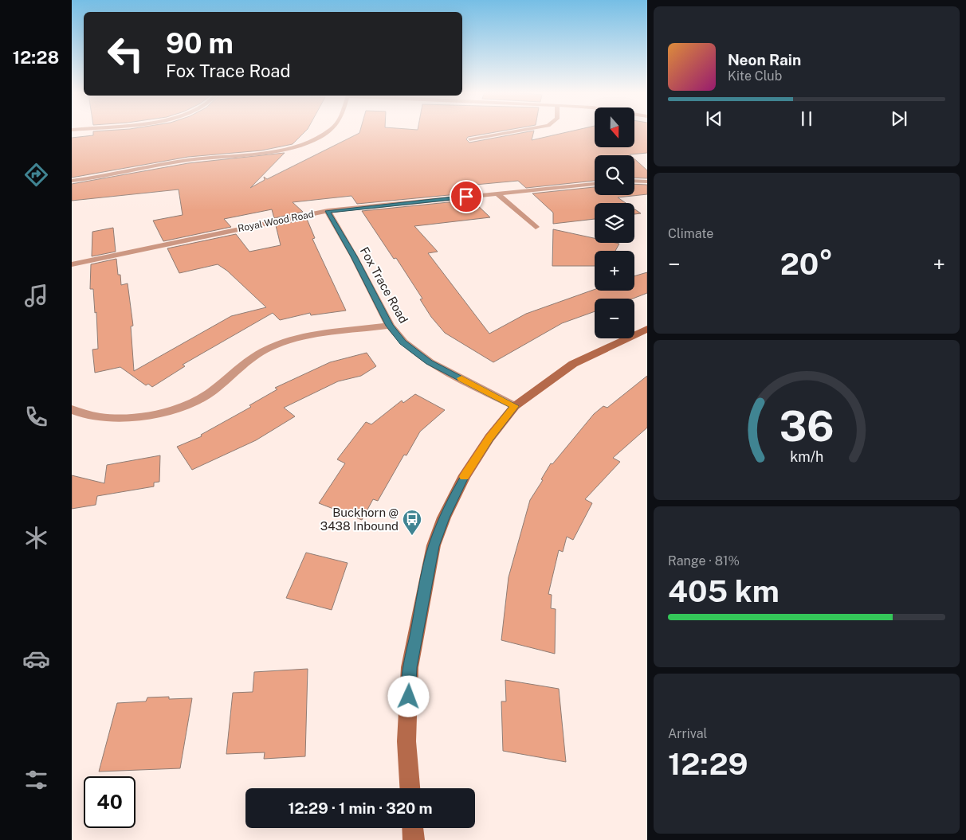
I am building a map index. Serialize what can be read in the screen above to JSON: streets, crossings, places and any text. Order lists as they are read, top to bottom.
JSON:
{
  "streets": {
    "street": ["Royal Wood Road", "Fox Trace Road"]
  },
  "crossings": [
    ["Royal Wood Road", "Fox Trace Road"]
  ],
  "places": {
    "bus stop": ["Buckhorn @ 3438 Inbound"]
  },
  "north": "bottom",
  "page": {
    "tabs": "12:28",
    "turn": ["90 m", "Fox Trace Road"],
    "song": ["Neon Rain", "Kite Club"],
    "map_buttons": ["+", "−"],
    "tile": [
      "Climate",
      ["Range · 81%", "405 km"],
      ["Arrival", "12:29"]
    ],
    "heat": ["−", "20°", "+"],
    "limit": "40",
    "trip": "12:29 · 1 min · 320 m",
    "gauge": ["36", "km/h"]
  }
}
